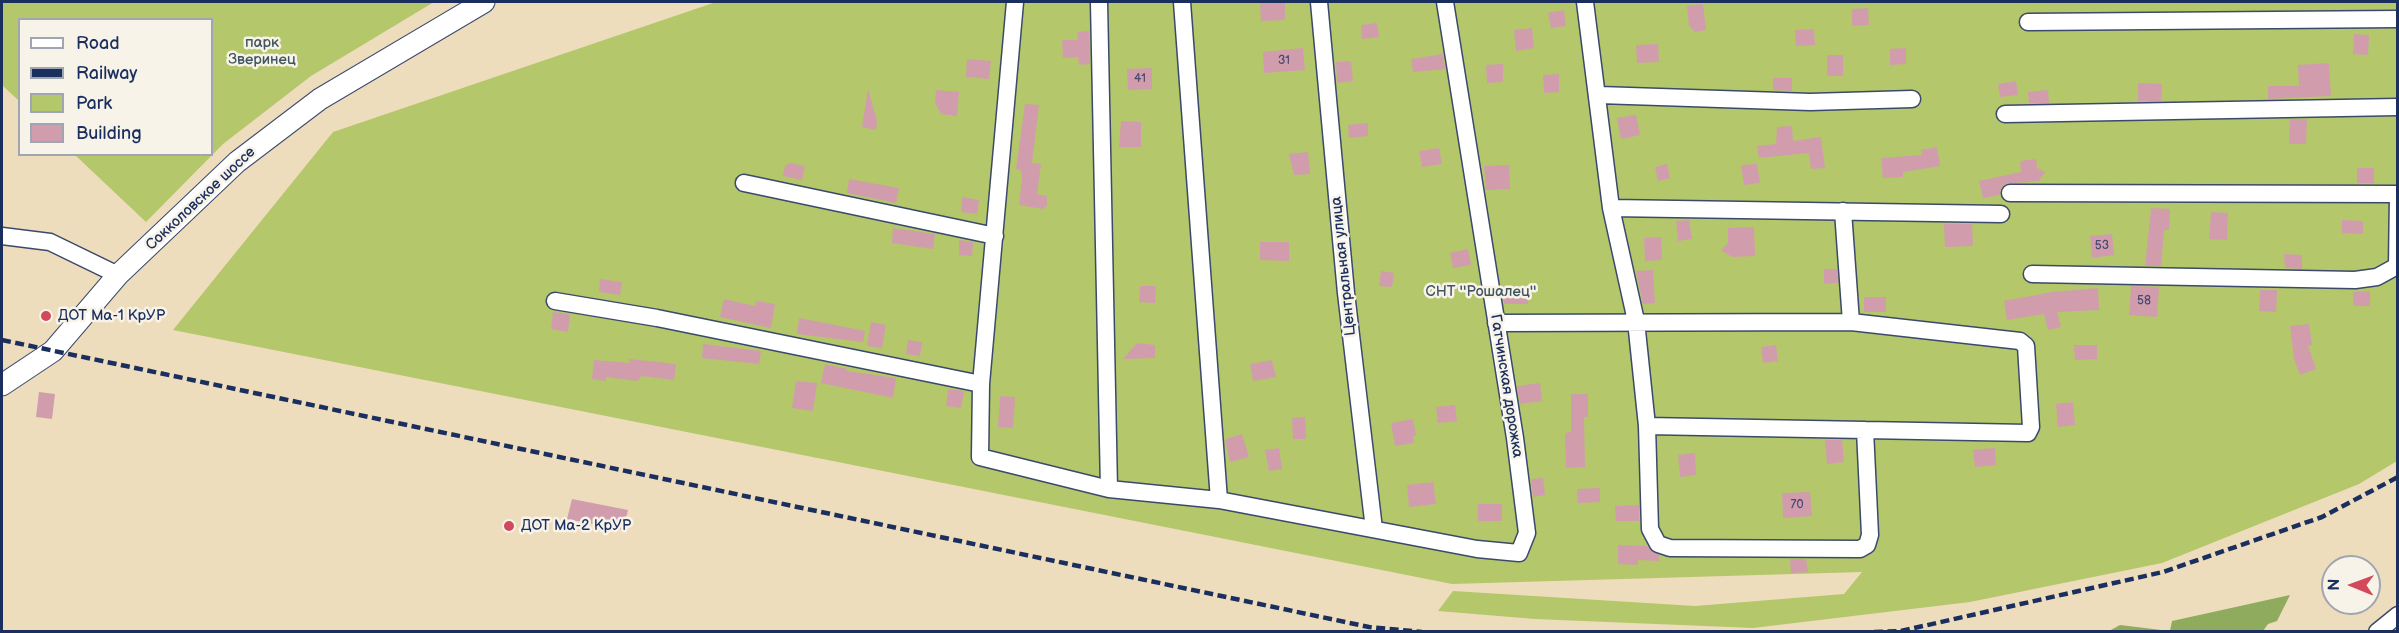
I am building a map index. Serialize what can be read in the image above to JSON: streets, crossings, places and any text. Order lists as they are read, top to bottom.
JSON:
{
  "streets": {
    "main road": ["Сокколовское шоссе"],
    "street": ["Центральная улица", "Гатчинская дорожка"]
  },
  "crossings": [
    ["Центральная улица", "Гатчинская дорожка"]
  ],
  "parks": ["парк Зверинец", "СНТ ''Рошалец''"],
  "places": ["ДОТ Ма-1 КрУР", "ДОТ Ма-2 КрУР"],
  "house_numbers": [
    "31",
    "41",
    "53",
    "58",
    "70"
  ],
  "legend": [
    "Road",
    "Railway",
    "Park",
    "Building"
  ],
  "north": "left"
}
